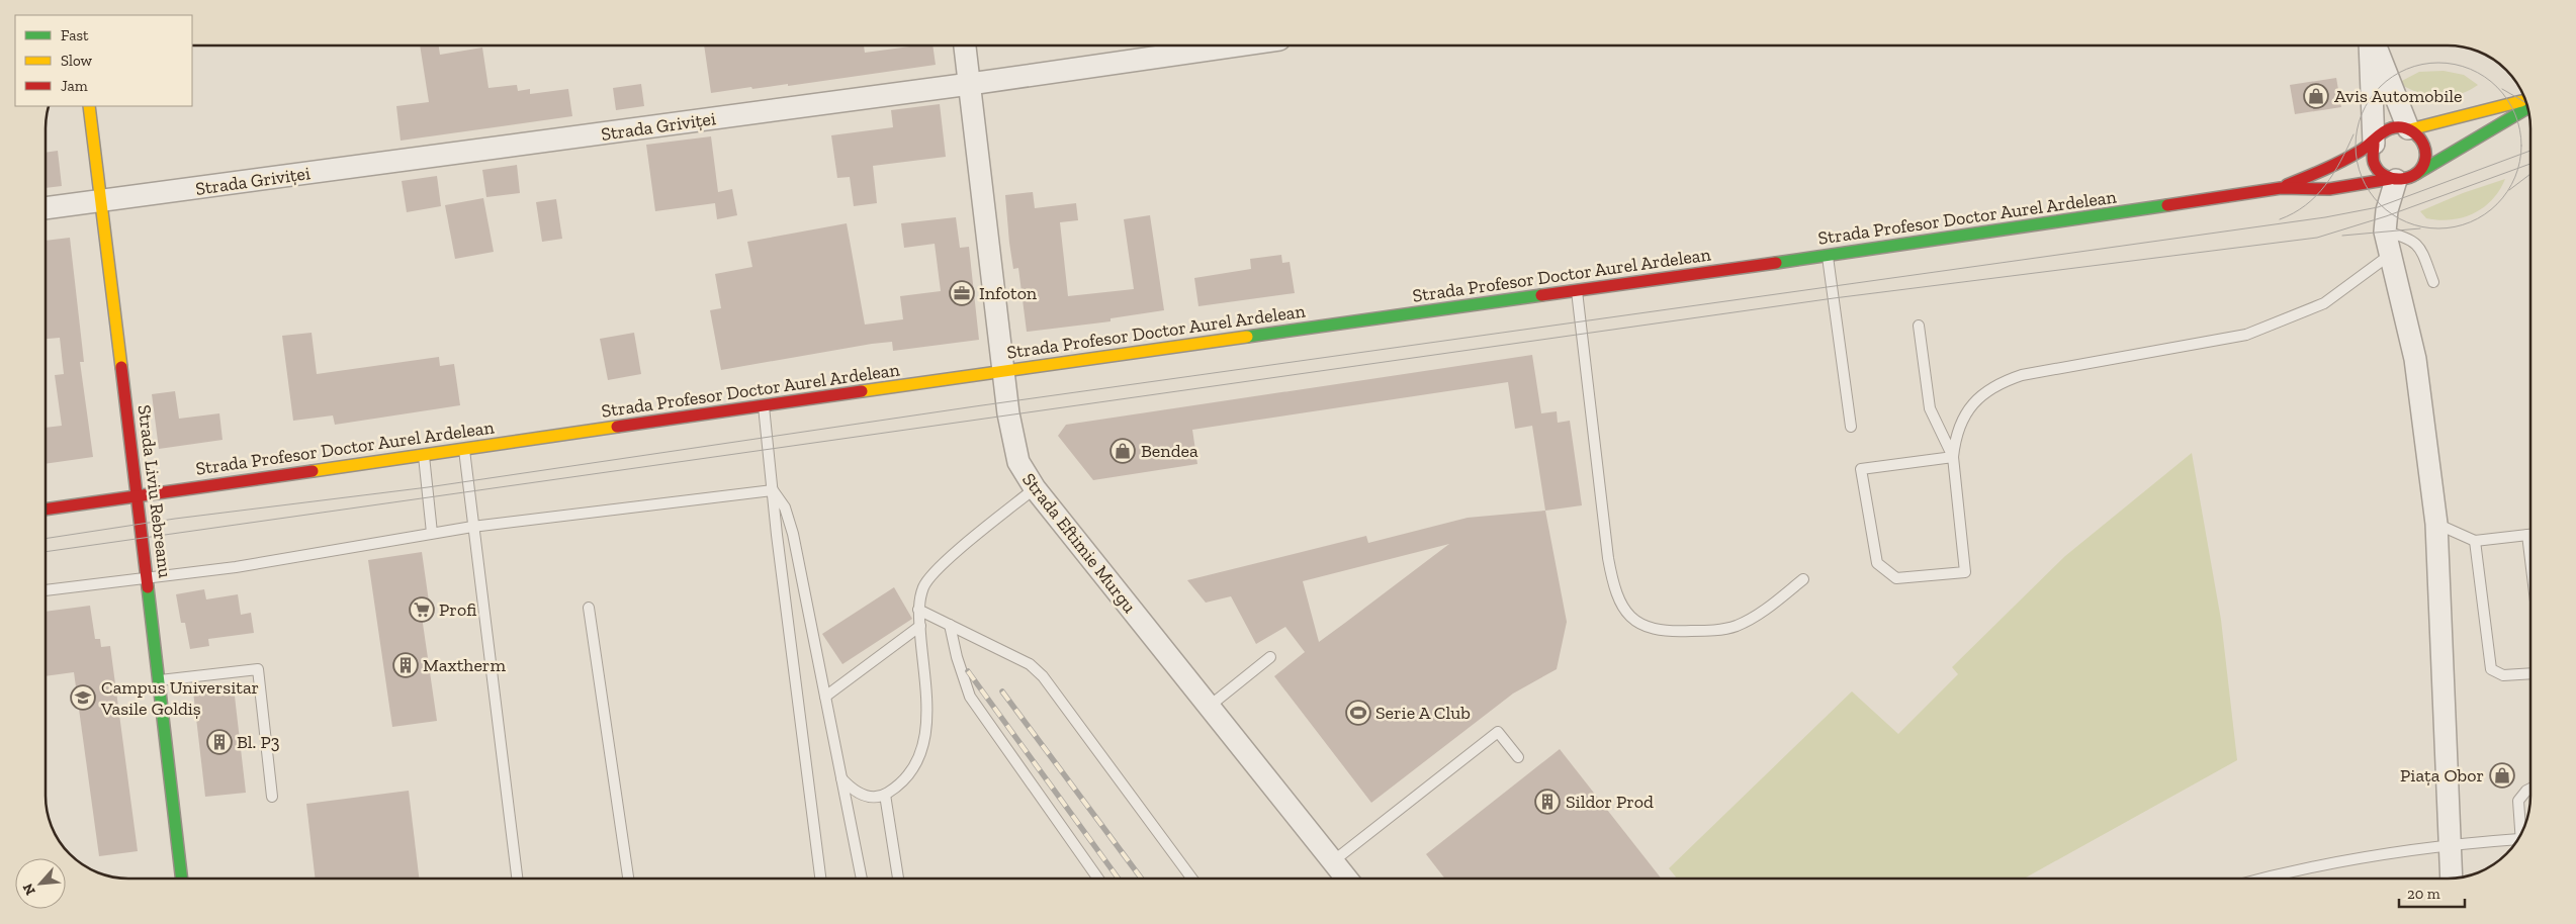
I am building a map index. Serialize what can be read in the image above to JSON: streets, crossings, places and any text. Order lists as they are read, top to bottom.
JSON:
{
  "streets": {
    "main road": ["Strada Profesor Doctor Aurel Ardelean", "Strada Liviu Rebreanu"],
    "street": ["Strada Griviței", "Strada Eftimie Murgu"]
  },
  "crossings": [
    ["Strada Griviței", "Strada Liviu Rebreanu"],
    ["Strada Griviței", "Strada Eftimie Murgu"],
    ["Strada Profesor Doctor Aurel Ardelean", "Strada Liviu Rebreanu"],
    ["Strada Profesor Doctor Aurel Ardelean", "Strada Eftimie Murgu"]
  ],
  "places": {
    "shop": ["Avis Automobile", "Bendea", "Piața Obor"],
    "office": ["Infoton"],
    "supermarket": ["Profi"],
    "building": ["Maxtherm", "Bl. P3", "Sildor Prod"],
    "school or university": ["Campus Universitar Vasile Goldiș"],
    "sports": ["Serie A Club"]
  },
  "legend": ["Fast", "Slow", "Jam"],
  "scale_bar": "20 m",
  "north": "bottom left"
}
